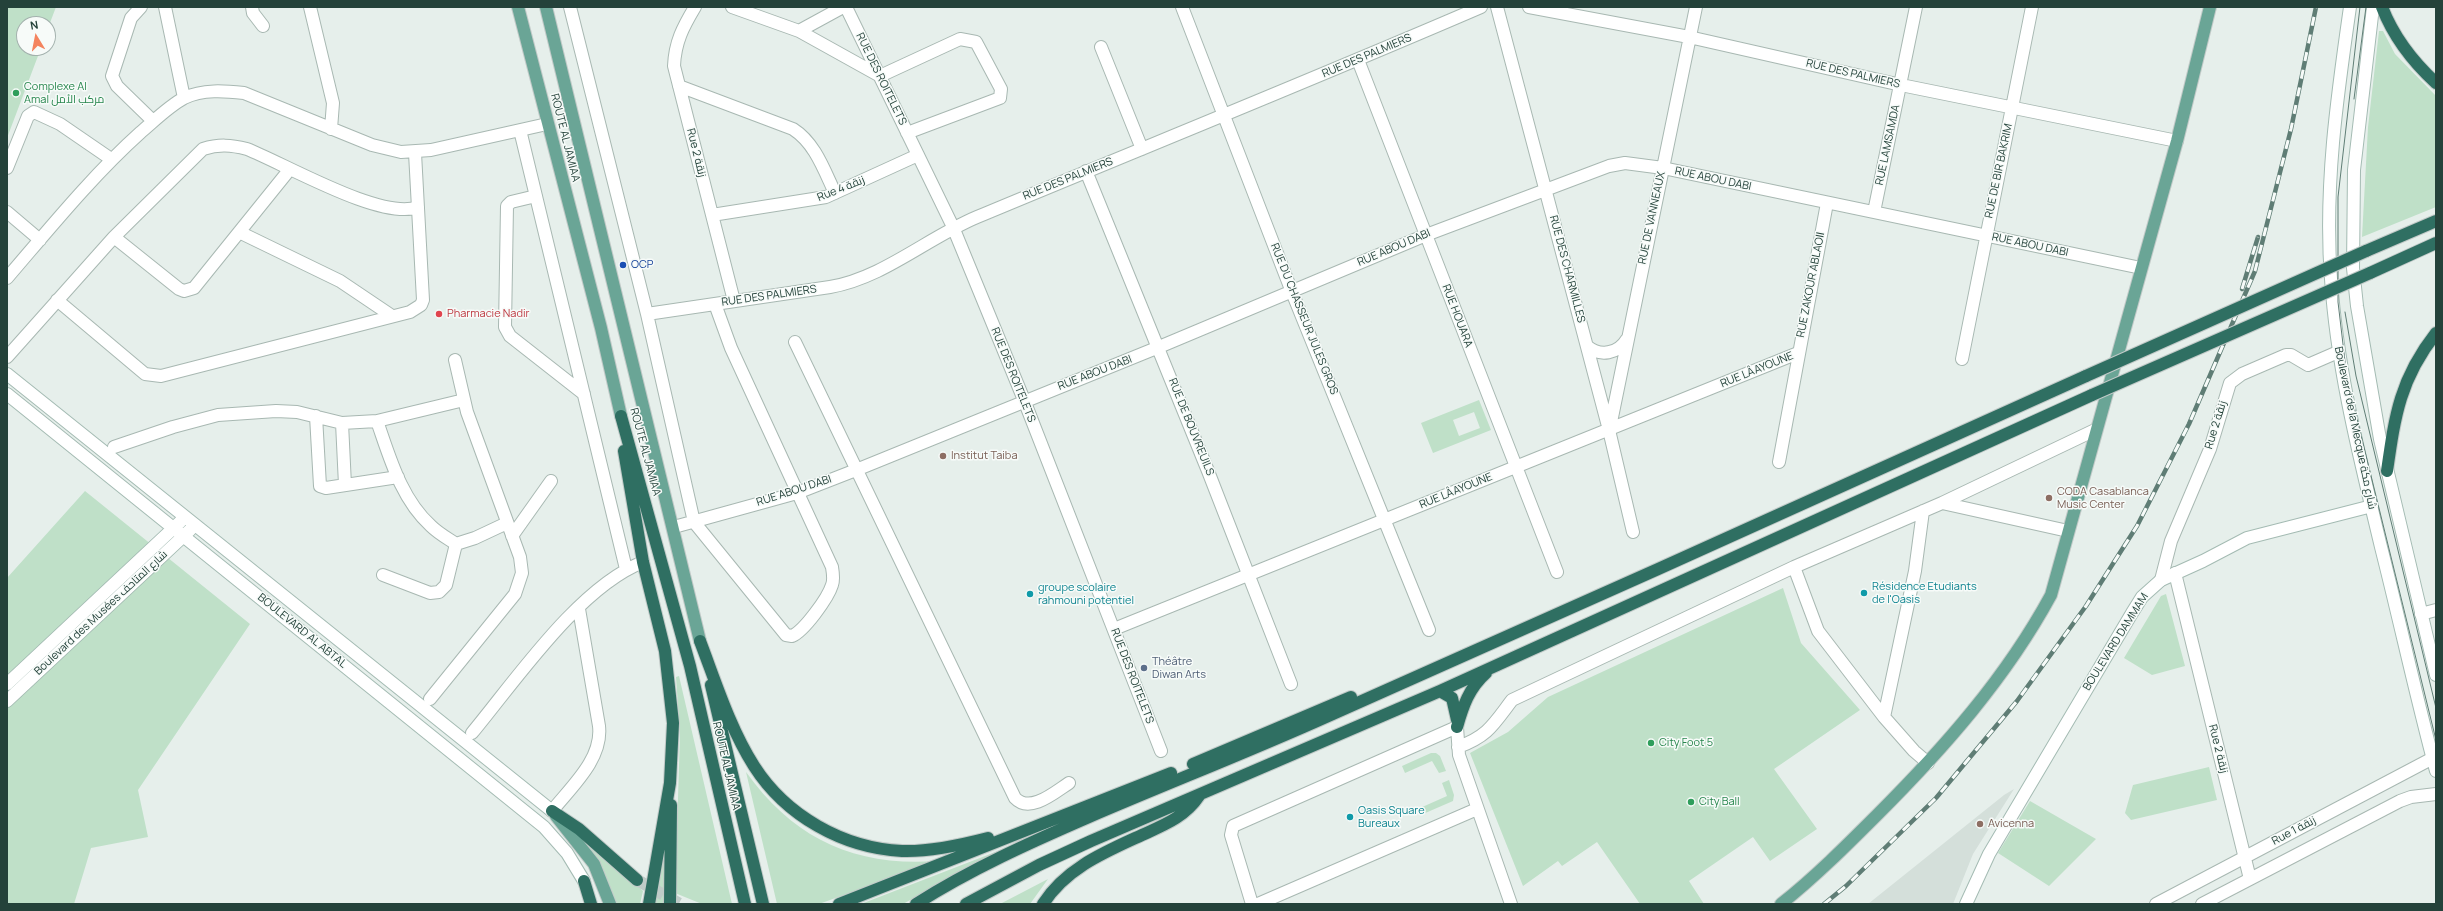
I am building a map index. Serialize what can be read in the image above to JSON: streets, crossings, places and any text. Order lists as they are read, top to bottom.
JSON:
{
  "streets": {
    "highway": ["ROUTE AL JAMIAA"],
    "street": [
      "RUE DES PALMIERS",
      "RUE DES ROITELETS",
      "RUE LAMSAMDA",
      "Rue 2 زنقة",
      "RUE DE BIR BAKRIM",
      "RUE ABOU DABI",
      "Rue 4 زنقة",
      "RUE DE VANNEAUX",
      "RUE DES CHARMILLES",
      "RUE ZAKOUR ABLAOII",
      "RUE HOUARA",
      "RUE DU CHASSEUR JULES GROS",
      "RUE LÂAYOUNE",
      "RUE DE BOUVREUILS",
      "Boulevard de la Mecque شارع مكة",
      "Boulevard des Musées شارع المتاحف",
      "BOULEVARD AL ABTAL",
      "BOULEVARD DAMMAM",
      "Rue 1 زنقة"
    ]
  },
  "crossings": [
    ["RUE DES PALMIERS", "RUE DES ROITELETS"],
    ["RUE DES PALMIERS", "RUE LAMSAMDA"],
    ["RUE DES PALMIERS", "Rue 2 زنقة"],
    ["RUE DES PALMIERS", "RUE DE BIR BAKRIM"],
    ["RUE DES PALMIERS", "RUE DE VANNEAUX"],
    ["RUE DES PALMIERS", "RUE HOUARA"],
    ["RUE DES PALMIERS", "RUE DU CHASSEUR JULES GROS"],
    ["RUE DES PALMIERS", "RUE DE BOUVREUILS"],
    ["RUE DES ROITELETS", "RUE ABOU DABI"],
    ["RUE DES ROITELETS", "Rue 4 زنقة"],
    ["RUE DES ROITELETS", "RUE LÂAYOUNE"],
    ["ROUTE AL JAMIAA", "RUE ABOU DABI"],
    ["RUE LAMSAMDA", "RUE ABOU DABI"],
    ["Rue 2 زنقة", "Rue 4 زنقة"],
    ["Rue 2 زنقة", "Boulevard de la Mecque شارع مكة"],
    ["Rue 2 زنقة", "BOULEVARD DAMMAM"],
    ["Rue 2 زنقة", "Rue 1 زنقة"],
    ["RUE DE BIR BAKRIM", "RUE ABOU DABI"],
    ["RUE ABOU DABI", "RUE DE VANNEAUX"],
    ["RUE ABOU DABI", "RUE DES CHARMILLES"],
    ["RUE ABOU DABI", "RUE ZAKOUR ABLAOII"],
    ["RUE ABOU DABI", "RUE HOUARA"],
    ["RUE ABOU DABI", "RUE DU CHASSEUR JULES GROS"],
    ["RUE ABOU DABI", "RUE DE BOUVREUILS"],
    ["RUE DE VANNEAUX", "RUE DES CHARMILLES"],
    ["RUE DE VANNEAUX", "RUE LÂAYOUNE"],
    ["RUE DES CHARMILLES", "RUE LÂAYOUNE"],
    ["RUE ZAKOUR ABLAOII", "RUE LÂAYOUNE"],
    ["RUE HOUARA", "RUE LÂAYOUNE"],
    ["RUE DU CHASSEUR JULES GROS", "RUE LÂAYOUNE"],
    ["RUE LÂAYOUNE", "RUE DE BOUVREUILS"],
    ["Boulevard de la Mecque شارع مكة", "BOULEVARD DAMMAM"],
    ["Boulevard de la Mecque شارع مكة", "Rue 1 زنقة"],
    ["Boulevard des Musées شارع المتاحف", "BOULEVARD AL ABTAL"]
  ],
  "places": [
    "Complexe Al Amal مركب الأمل",
    "OCP",
    "Pharmacie Nadir",
    "Institut Taiba",
    "CODA Casablanca Music Center",
    "Résidence Etudiants de l'Oasis",
    "groupe scolaire rahmouni potentiel",
    "Théâtre Diwan Arts",
    "City Foot 5",
    "City Ball",
    "Oasis Square Bureaux",
    "Avicenna"
  ],
  "north": "top"
}
